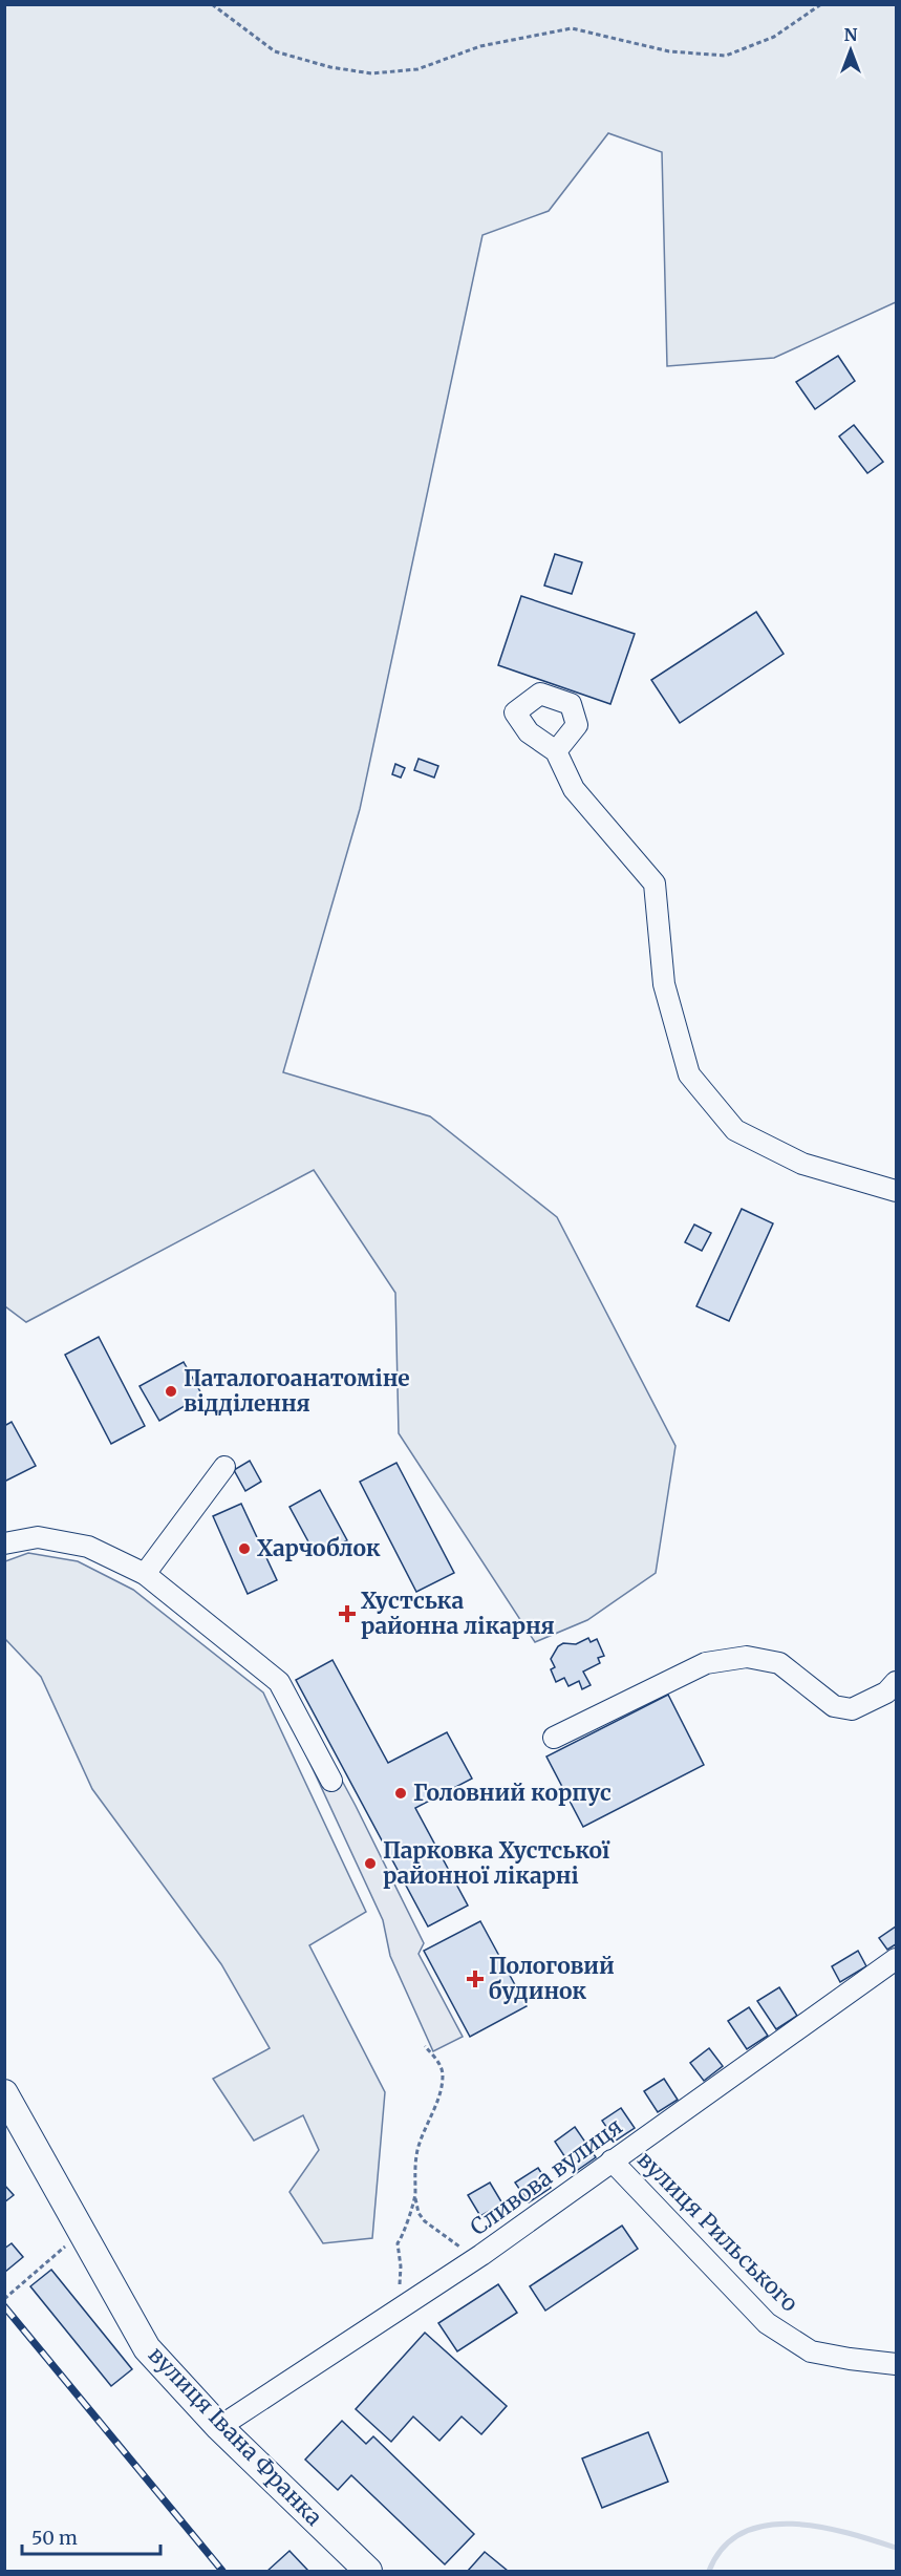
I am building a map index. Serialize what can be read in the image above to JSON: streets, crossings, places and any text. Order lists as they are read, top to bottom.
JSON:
{
  "streets": {
    "main road": ["вулиця Івана Франка"],
    "street": ["Сливова вулиця", "вулиця Рильського"]
  },
  "crossings": [
    ["Сливова вулиця", "вулиця Рильського"],
    ["Сливова вулиця", "вулиця Івана Франка"]
  ],
  "places": {
    "other": [
      "Паталогоанатоміне відділення",
      "Харчоблок",
      "Головний корпус",
      "Парковка Хустської районної лікарні"
    ],
    "health": ["Хустська районна лікарня", "Пологовий будинок"]
  },
  "scale_bar": "50 m",
  "north": "top"
}
